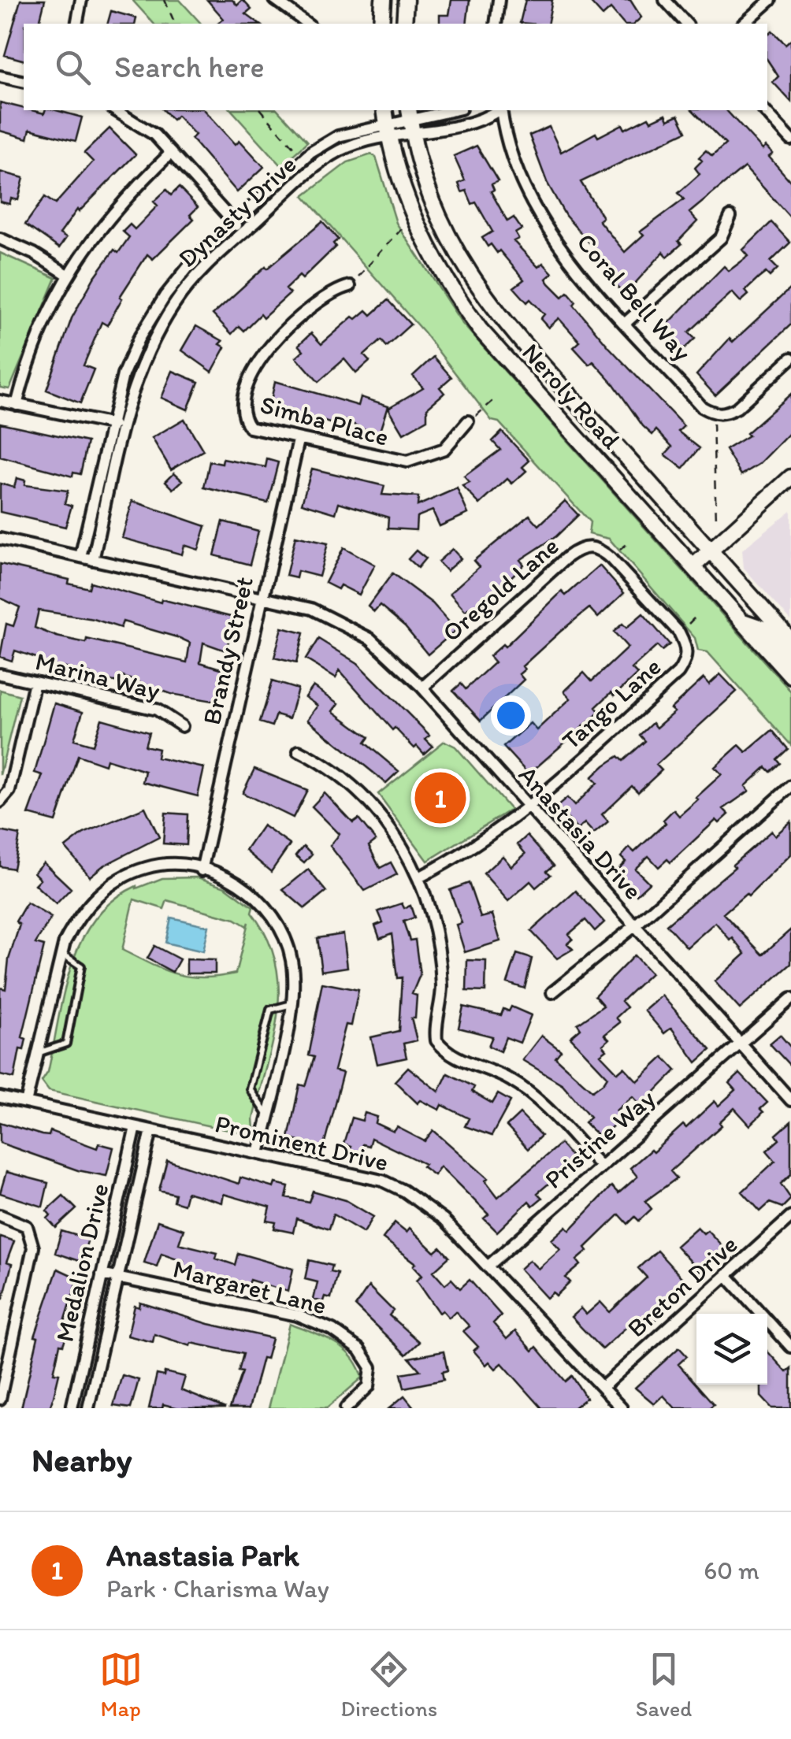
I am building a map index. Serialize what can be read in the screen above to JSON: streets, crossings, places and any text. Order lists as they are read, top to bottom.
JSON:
{
  "streets": {
    "street": [
      "Dynasty Drive",
      "Coral Bell Way",
      "Neroly Road",
      "Simba Place",
      "Oregold Lane",
      "Brandy Street",
      "Marina Way",
      "Tango Lane",
      "Anastasia Drive",
      "Pristine Way",
      "Prominent Drive",
      "Medalion Drive",
      "Breton Drive",
      "Margaret Lane"
    ]
  },
  "crossings": [
    ["Dynasty Drive", "Neroly Road"],
    ["Dynasty Drive", "Anastasia Drive"],
    ["Simba Place", "Brandy Street"],
    ["Oregold Lane", "Tango Lane"],
    ["Oregold Lane", "Anastasia Drive"],
    ["Brandy Street", "Anastasia Drive"],
    ["Tango Lane", "Anastasia Drive"],
    ["Anastasia Drive", "Pristine Way"],
    ["Pristine Way", "Prominent Drive"],
    ["Prominent Drive", "Medalion Drive"],
    ["Prominent Drive", "Breton Drive"],
    ["Medalion Drive", "Margaret Lane"]
  ],
  "page": {
    "search": "Search here",
    "pins": "1",
    "heading": "Nearby",
    "list": [
      {
        "mark": "1",
        "name": "Anastasia Park",
        "note": "Park · Charisma Way",
        "value": "60 m"
      }
    ],
    "nav": ["Map", "Directions", "Saved"]
  }
}
